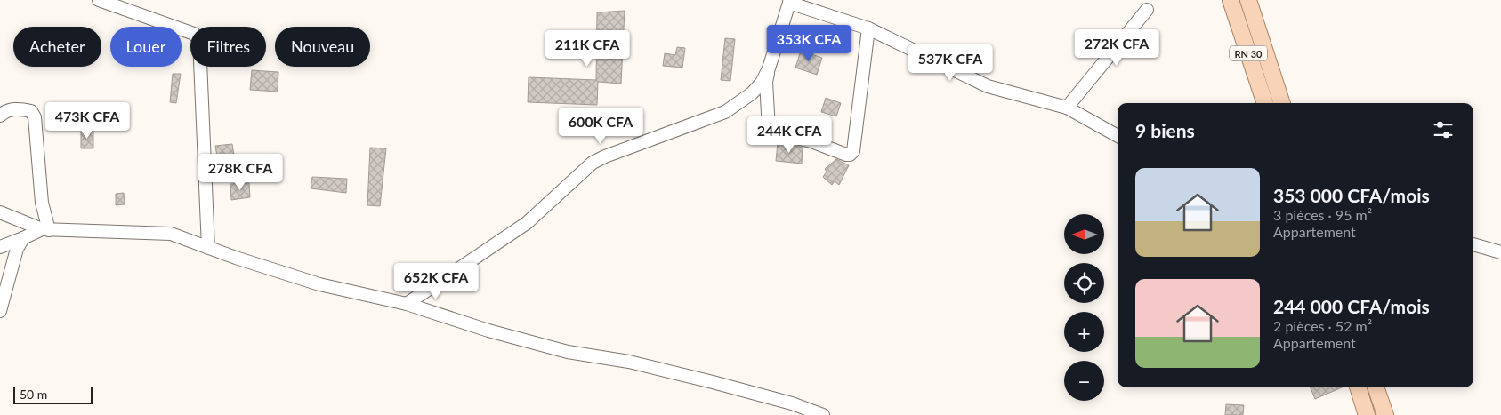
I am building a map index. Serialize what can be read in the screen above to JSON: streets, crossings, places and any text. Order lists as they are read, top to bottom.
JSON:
{
  "streets": {
    "main road": ["RN 30"]
  },
  "scale_bar": "50 m",
  "north": "left",
  "page": {
    "price": [
      "353K CFA",
      "272K CFA",
      "211K CFA",
      "537K CFA",
      "473K CFA",
      "600K CFA",
      "244K CFA",
      "278K CFA",
      "652K CFA"
    ],
    "chip": [
      "Acheter",
      "Louer",
      "Filtres",
      "Nouveau"
    ],
    "heading": "9 biens",
    "list": [
      {
        "name": "353 000 CFA/mois",
        "note": "3 pièces · 95 m² · Appartement"
      },
      {
        "name": "244 000 CFA/mois",
        "note": "2 pièces · 52 m² · Appartement"
      }
    ],
    "map_buttons": ["+", "−"],
    "scale": "50 m"
  }
}
